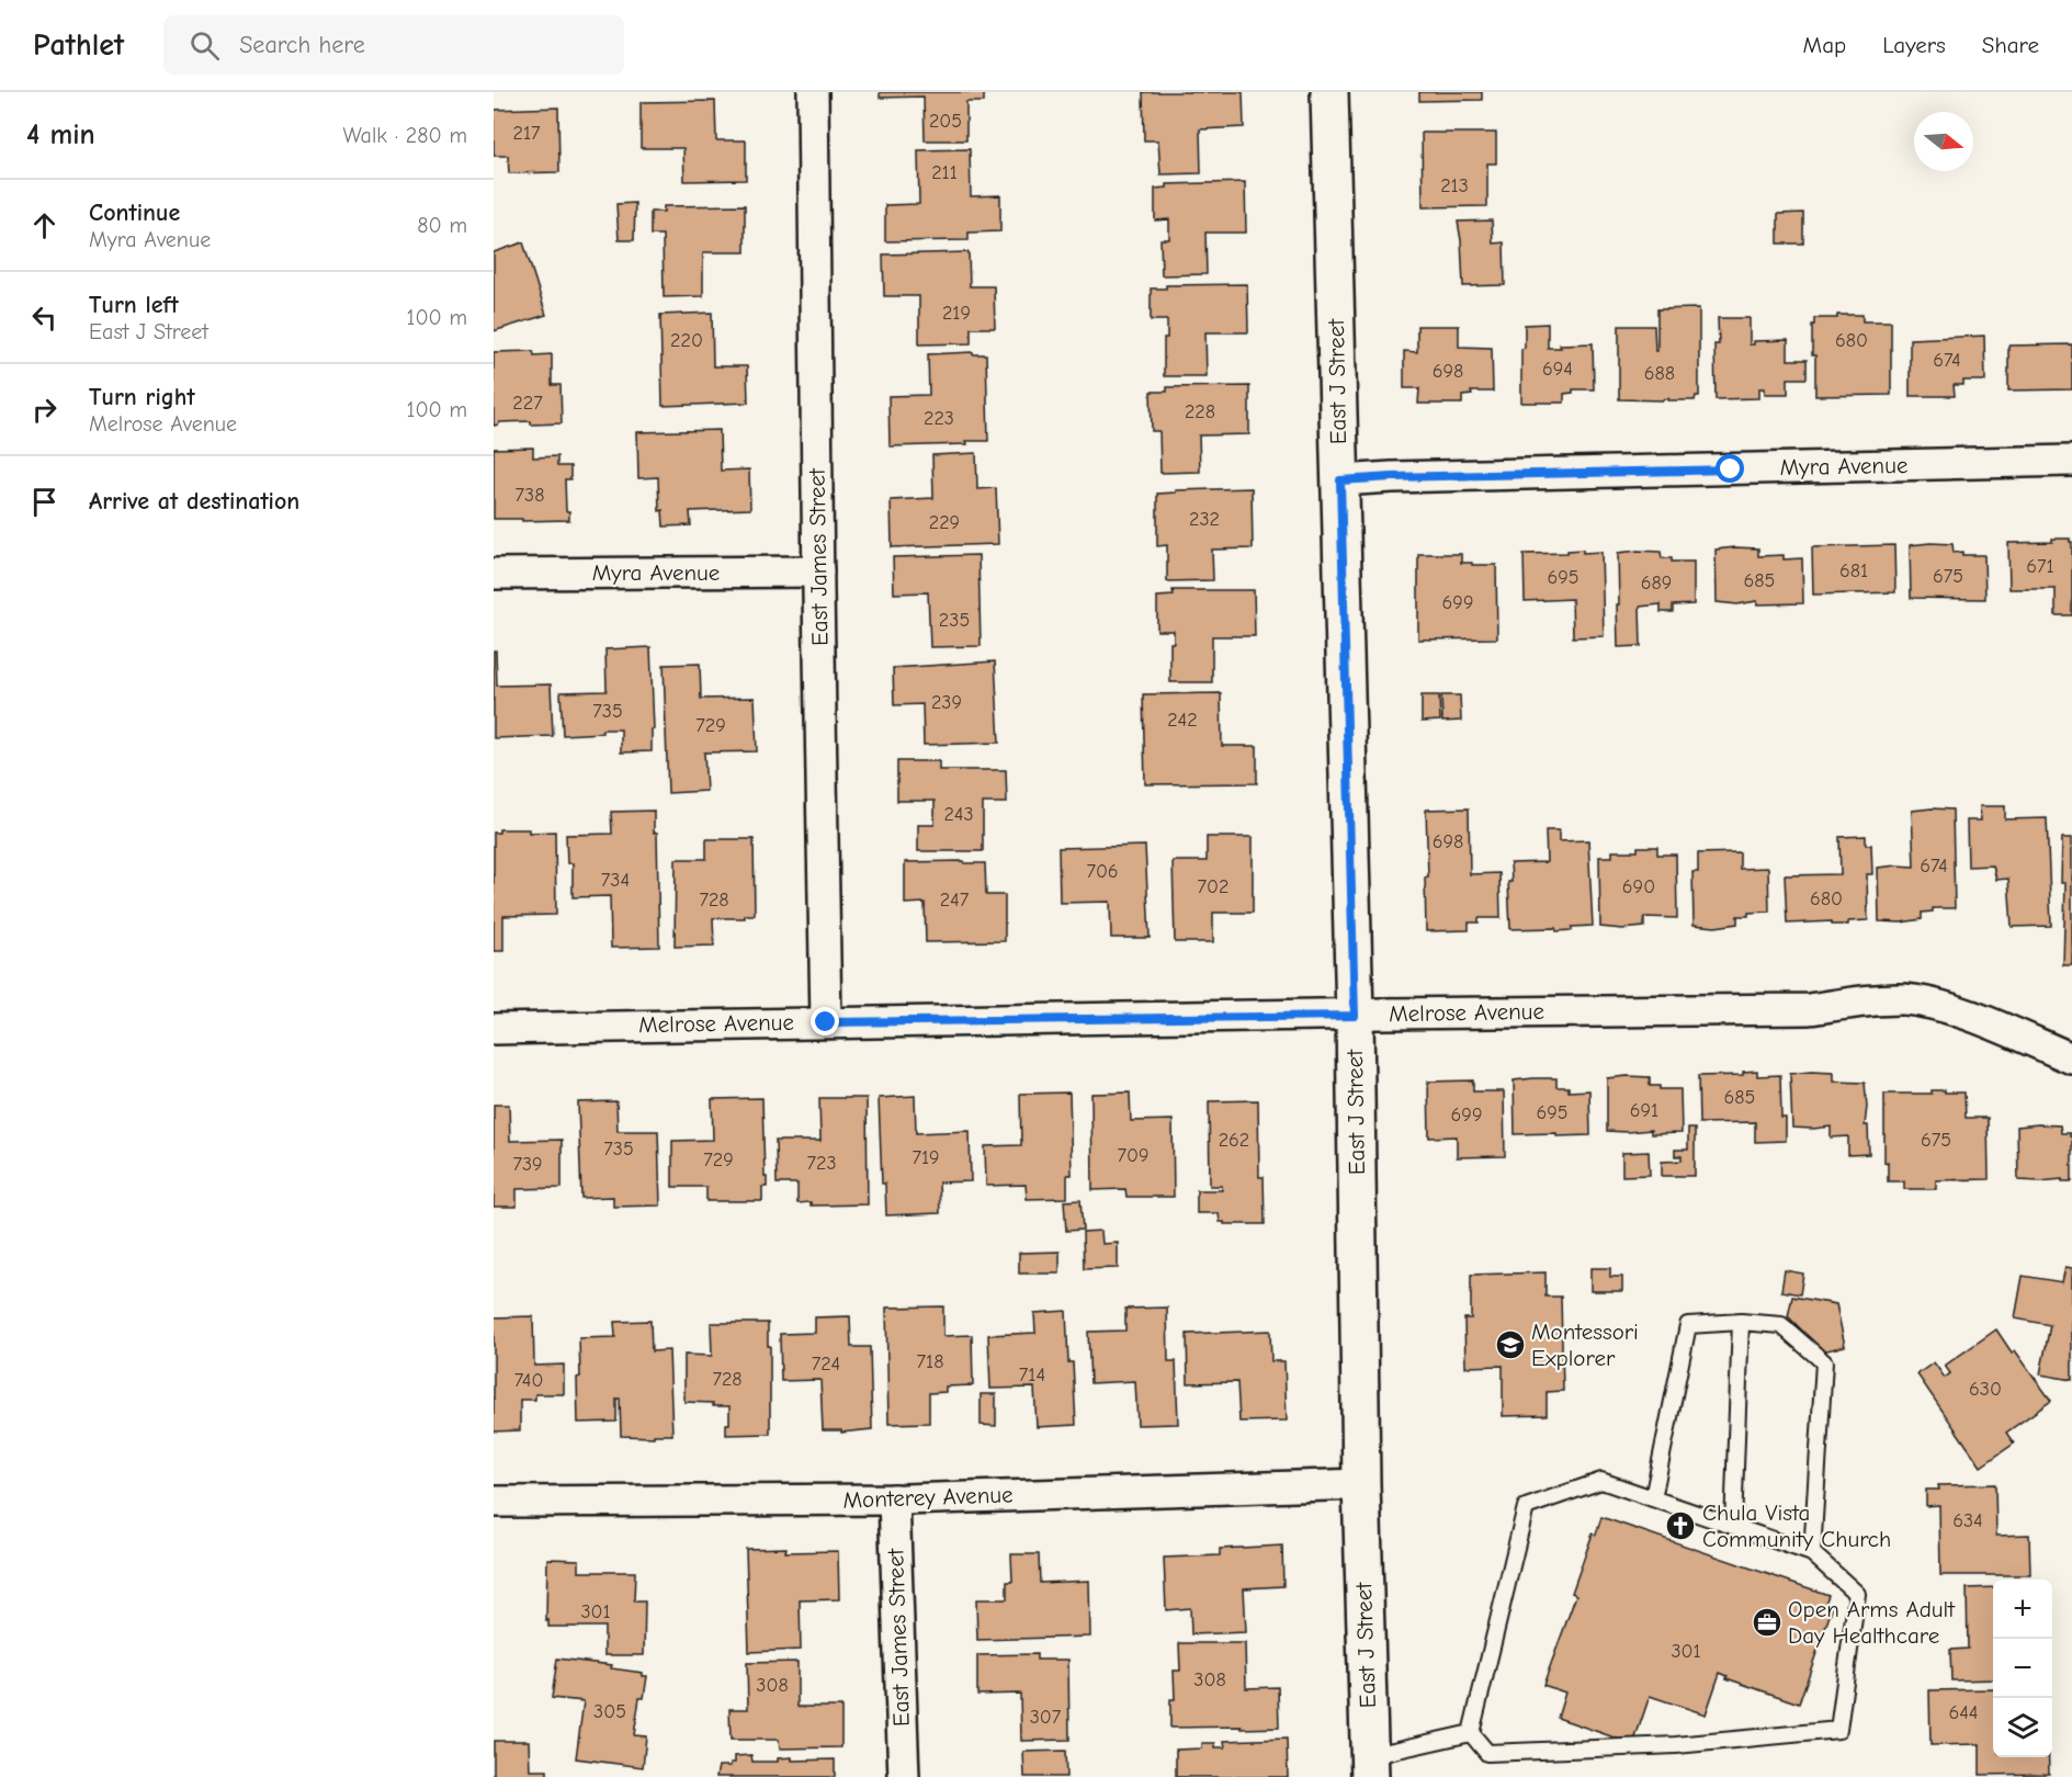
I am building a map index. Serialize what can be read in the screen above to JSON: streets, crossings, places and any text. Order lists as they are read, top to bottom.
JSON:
{
  "streets": {
    "street": [
      "East J Street",
      "Myra Avenue",
      "East James Street",
      "Melrose Avenue",
      "Monterey Avenue"
    ]
  },
  "crossings": [
    ["East J Street", "Myra Avenue"],
    ["East J Street", "Melrose Avenue"],
    ["East J Street", "Monterey Avenue"],
    ["Myra Avenue", "East James Street"],
    ["East James Street", "Melrose Avenue"],
    ["East James Street", "Monterey Avenue"]
  ],
  "places": {
    "school or university": ["Montessori Explorer"],
    "church": ["Chula Vista Community Church"],
    "office": ["Open Arms Adult Day Healthcare"]
  },
  "house_numbers": [
    "205",
    "217",
    "211",
    "213",
    "219",
    "220",
    "680",
    "674",
    "694",
    "698",
    "688",
    "227",
    "228",
    "223",
    "738",
    "232",
    "229",
    "671",
    "681",
    "675",
    "695",
    "685",
    "689",
    "699",
    "235",
    "239",
    "735",
    "242",
    "729",
    "243",
    "698",
    "674",
    "706",
    "734",
    "702",
    "690",
    "680",
    "728",
    "247",
    "685",
    "691",
    "695",
    "699",
    "262",
    "675",
    "735",
    "709",
    "719",
    "729",
    "723",
    "739",
    "718",
    "724",
    "714",
    "728",
    "740",
    "630",
    "634",
    "301",
    "301",
    "308",
    "308",
    "305",
    "644",
    "307"
  ],
  "north": "right",
  "page": {
    "header": "Pathlet",
    "search": "Search here",
    "nav": ["Map", "Layers", "Share"],
    "heading": ["4 min", "Walk · 280 m"],
    "list": [
      ["Continue", "Myra Avenue", "80 m"],
      ["Turn left", "East J Street", "100 m"],
      ["Turn right", "Melrose Avenue", "100 m"],
      "Arrive at destination"
    ],
    "map_buttons": ["+", "−"]
  }
}
